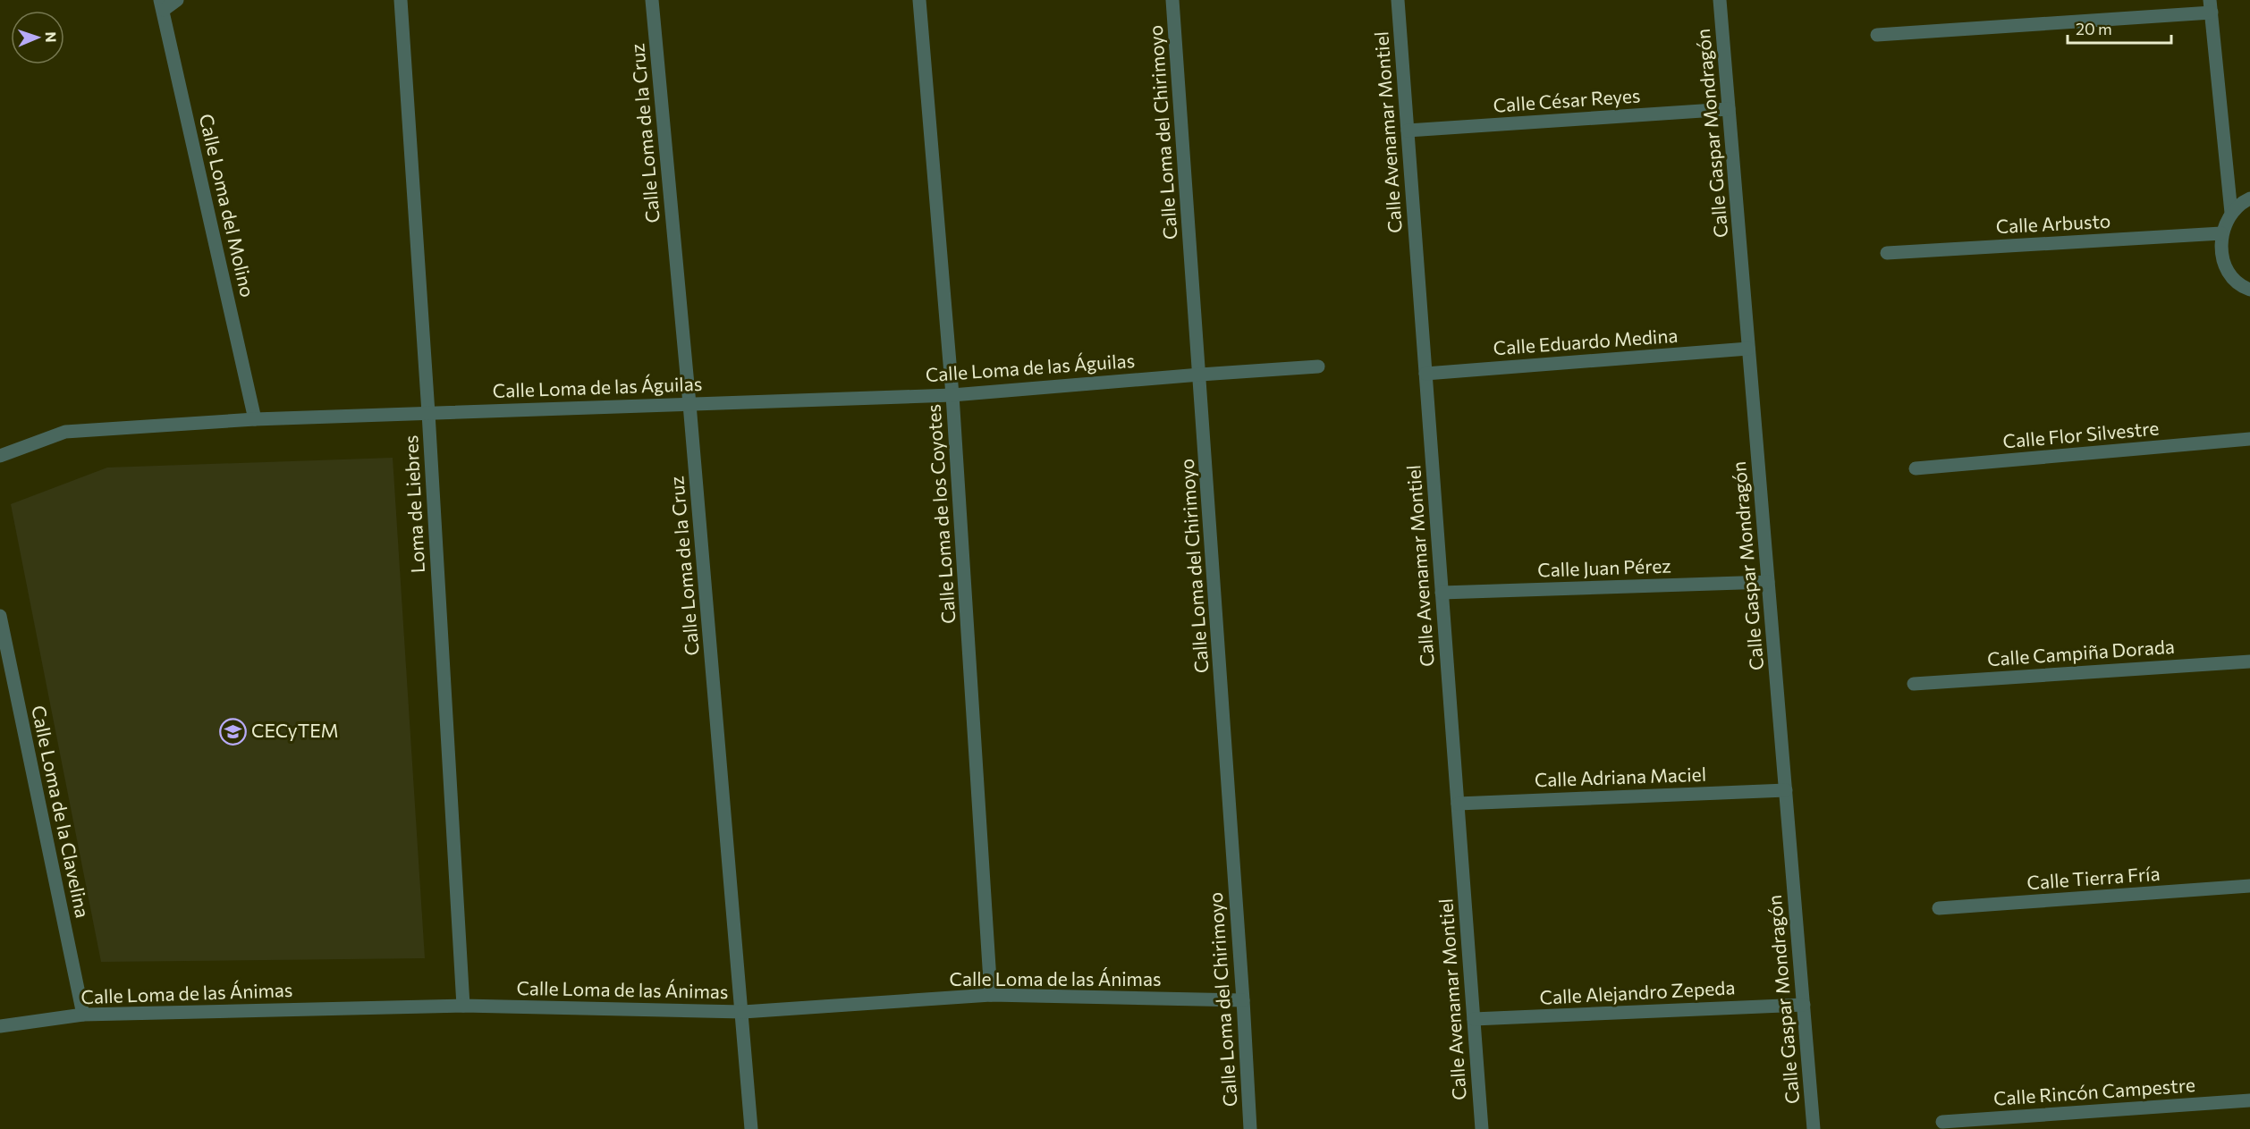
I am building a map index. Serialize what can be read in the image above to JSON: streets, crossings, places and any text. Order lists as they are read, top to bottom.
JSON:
{
  "streets": {
    "street": [
      "Calle César Reyes",
      "Calle Loma del Chirimoyo",
      "Calle Avenamar Montiel",
      "Calle Loma de la Cruz",
      "Calle Gaspar Mondragón",
      "Calle Loma del Molino",
      "Calle Arbusto",
      "Calle Eduardo Medina",
      "Calle Loma de las Águilas",
      "Calle Flor Silvestre",
      "Loma de Liebres",
      "Calle Loma de los Coyotes",
      "Calle Juan Pérez",
      "Calle Campiña Dorada",
      "Calle Adriana Maciel",
      "Calle Loma de la Clavelina",
      "Calle Tierra Fría",
      "Calle Loma de las Ánimas",
      "Calle Alejandro Zepeda",
      "Calle Rincón Campestre"
    ]
  },
  "crossings": [
    ["Calle César Reyes", "Calle Avenamar Montiel"],
    ["Calle César Reyes", "Calle Gaspar Mondragón"],
    ["Calle Loma del Chirimoyo", "Calle Loma de las Águilas"],
    ["Calle Loma del Chirimoyo", "Calle Loma de las Ánimas"],
    ["Calle Avenamar Montiel", "Calle Eduardo Medina"],
    ["Calle Avenamar Montiel", "Calle Juan Pérez"],
    ["Calle Avenamar Montiel", "Calle Adriana Maciel"],
    ["Calle Avenamar Montiel", "Calle Alejandro Zepeda"],
    ["Calle Loma de la Cruz", "Calle Loma de las Águilas"],
    ["Calle Loma de la Cruz", "Calle Loma de las Ánimas"],
    ["Calle Gaspar Mondragón", "Calle Eduardo Medina"],
    ["Calle Gaspar Mondragón", "Calle Juan Pérez"],
    ["Calle Gaspar Mondragón", "Calle Adriana Maciel"],
    ["Calle Gaspar Mondragón", "Calle Alejandro Zepeda"],
    ["Calle Loma del Molino", "Calle Loma de las Águilas"],
    ["Calle Loma de las Águilas", "Loma de Liebres"],
    ["Calle Loma de las Águilas", "Calle Loma de los Coyotes"],
    ["Loma de Liebres", "Calle Loma de las Ánimas"],
    ["Calle Loma de los Coyotes", "Calle Loma de las Ánimas"],
    ["Calle Loma de la Clavelina", "Calle Loma de las Ánimas"]
  ],
  "places": {
    "school or university": ["CECyTEM"]
  },
  "scale_bar": "20 m",
  "north": "right"
}
